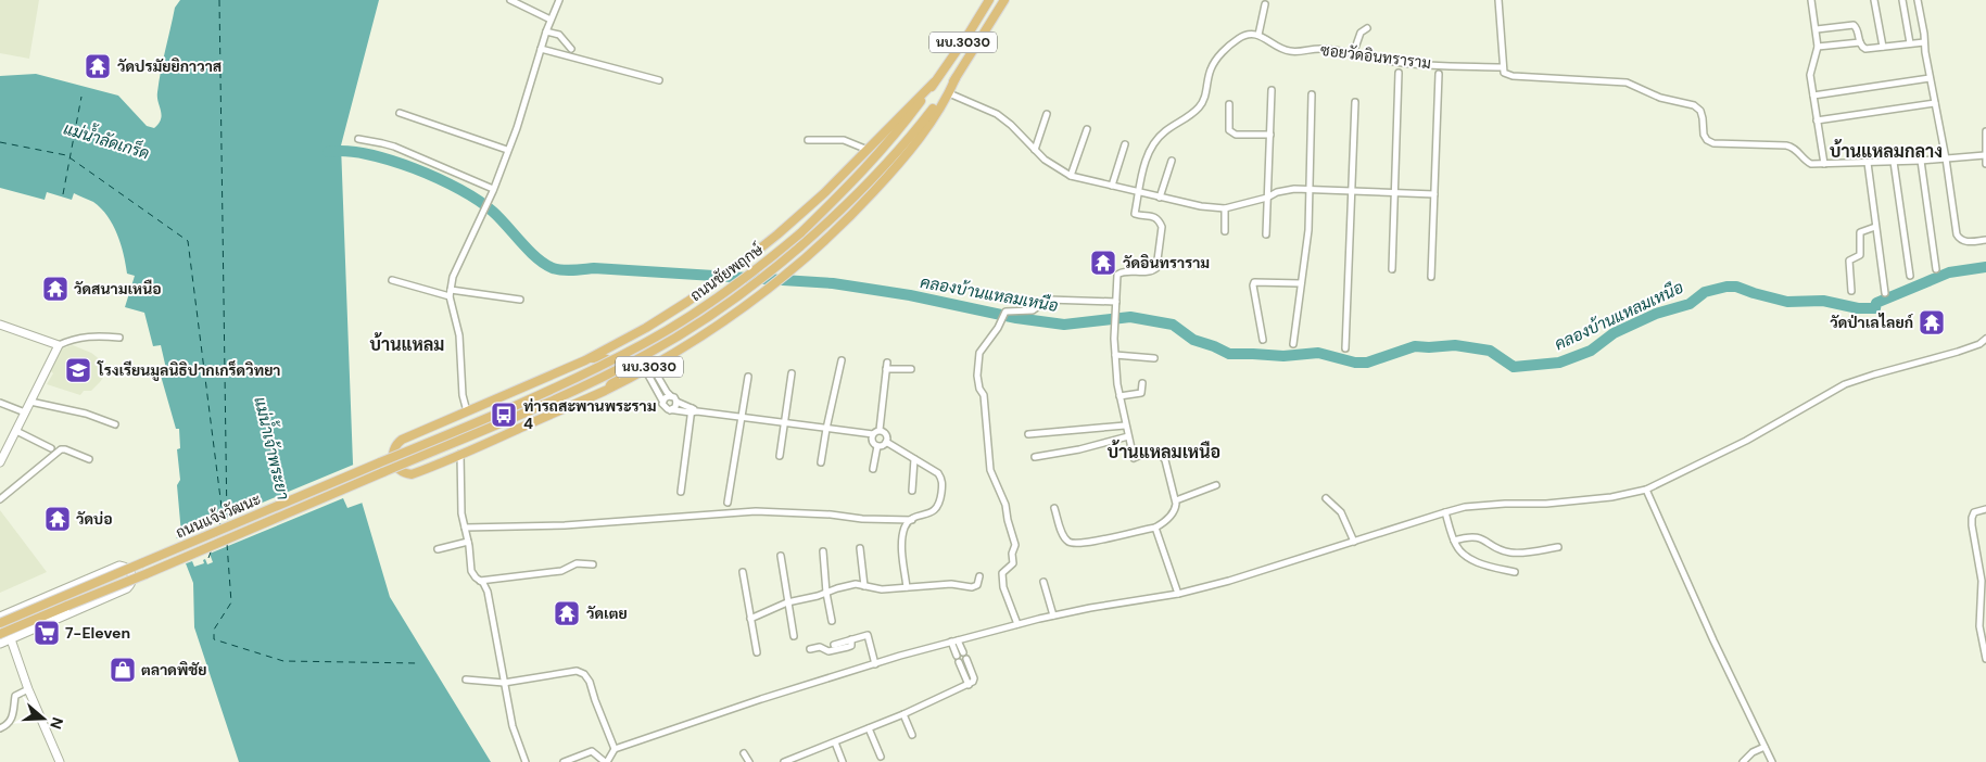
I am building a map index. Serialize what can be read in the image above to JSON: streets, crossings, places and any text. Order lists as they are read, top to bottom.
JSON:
{
  "streets": {
    "main road": ["นบ.3030", "ถนนชัยพฤกษ์", "ถนนแจ้งวัฒนะ"],
    "street": ["ซอยวัดอินทราราม"]
  },
  "crossings": [
    ["ถนนชัยพฤกษ์", "ถนนแจ้งวัฒนะ"]
  ],
  "districts": ["บ้านแหลมกลาง", "บ้านแหลม", "บ้านแหลมเหนือ"],
  "water": ["แม่น้ำลัดเกร็ด", "คลองบ้านแหลมเหนือ", "แม่น้ำเจ้าพระยา"],
  "places": {
    "temple": [
      "วัดปรมัยยิกาวาส",
      "วัดอินทราราม",
      "วัดสนามเหนือ",
      "วัดป่าเลไลยก์",
      "วัดบ่อ",
      "วัดเตย"
    ],
    "school or university": ["โรงเรียนมูลนิธิปากเกร็ดวิทยา"],
    "bus stop": ["ท่ารถสะพานพระราม 4"],
    "supermarket": ["7-Eleven"],
    "shop": ["ตลาดพิชัย"]
  },
  "north": "right"
}
